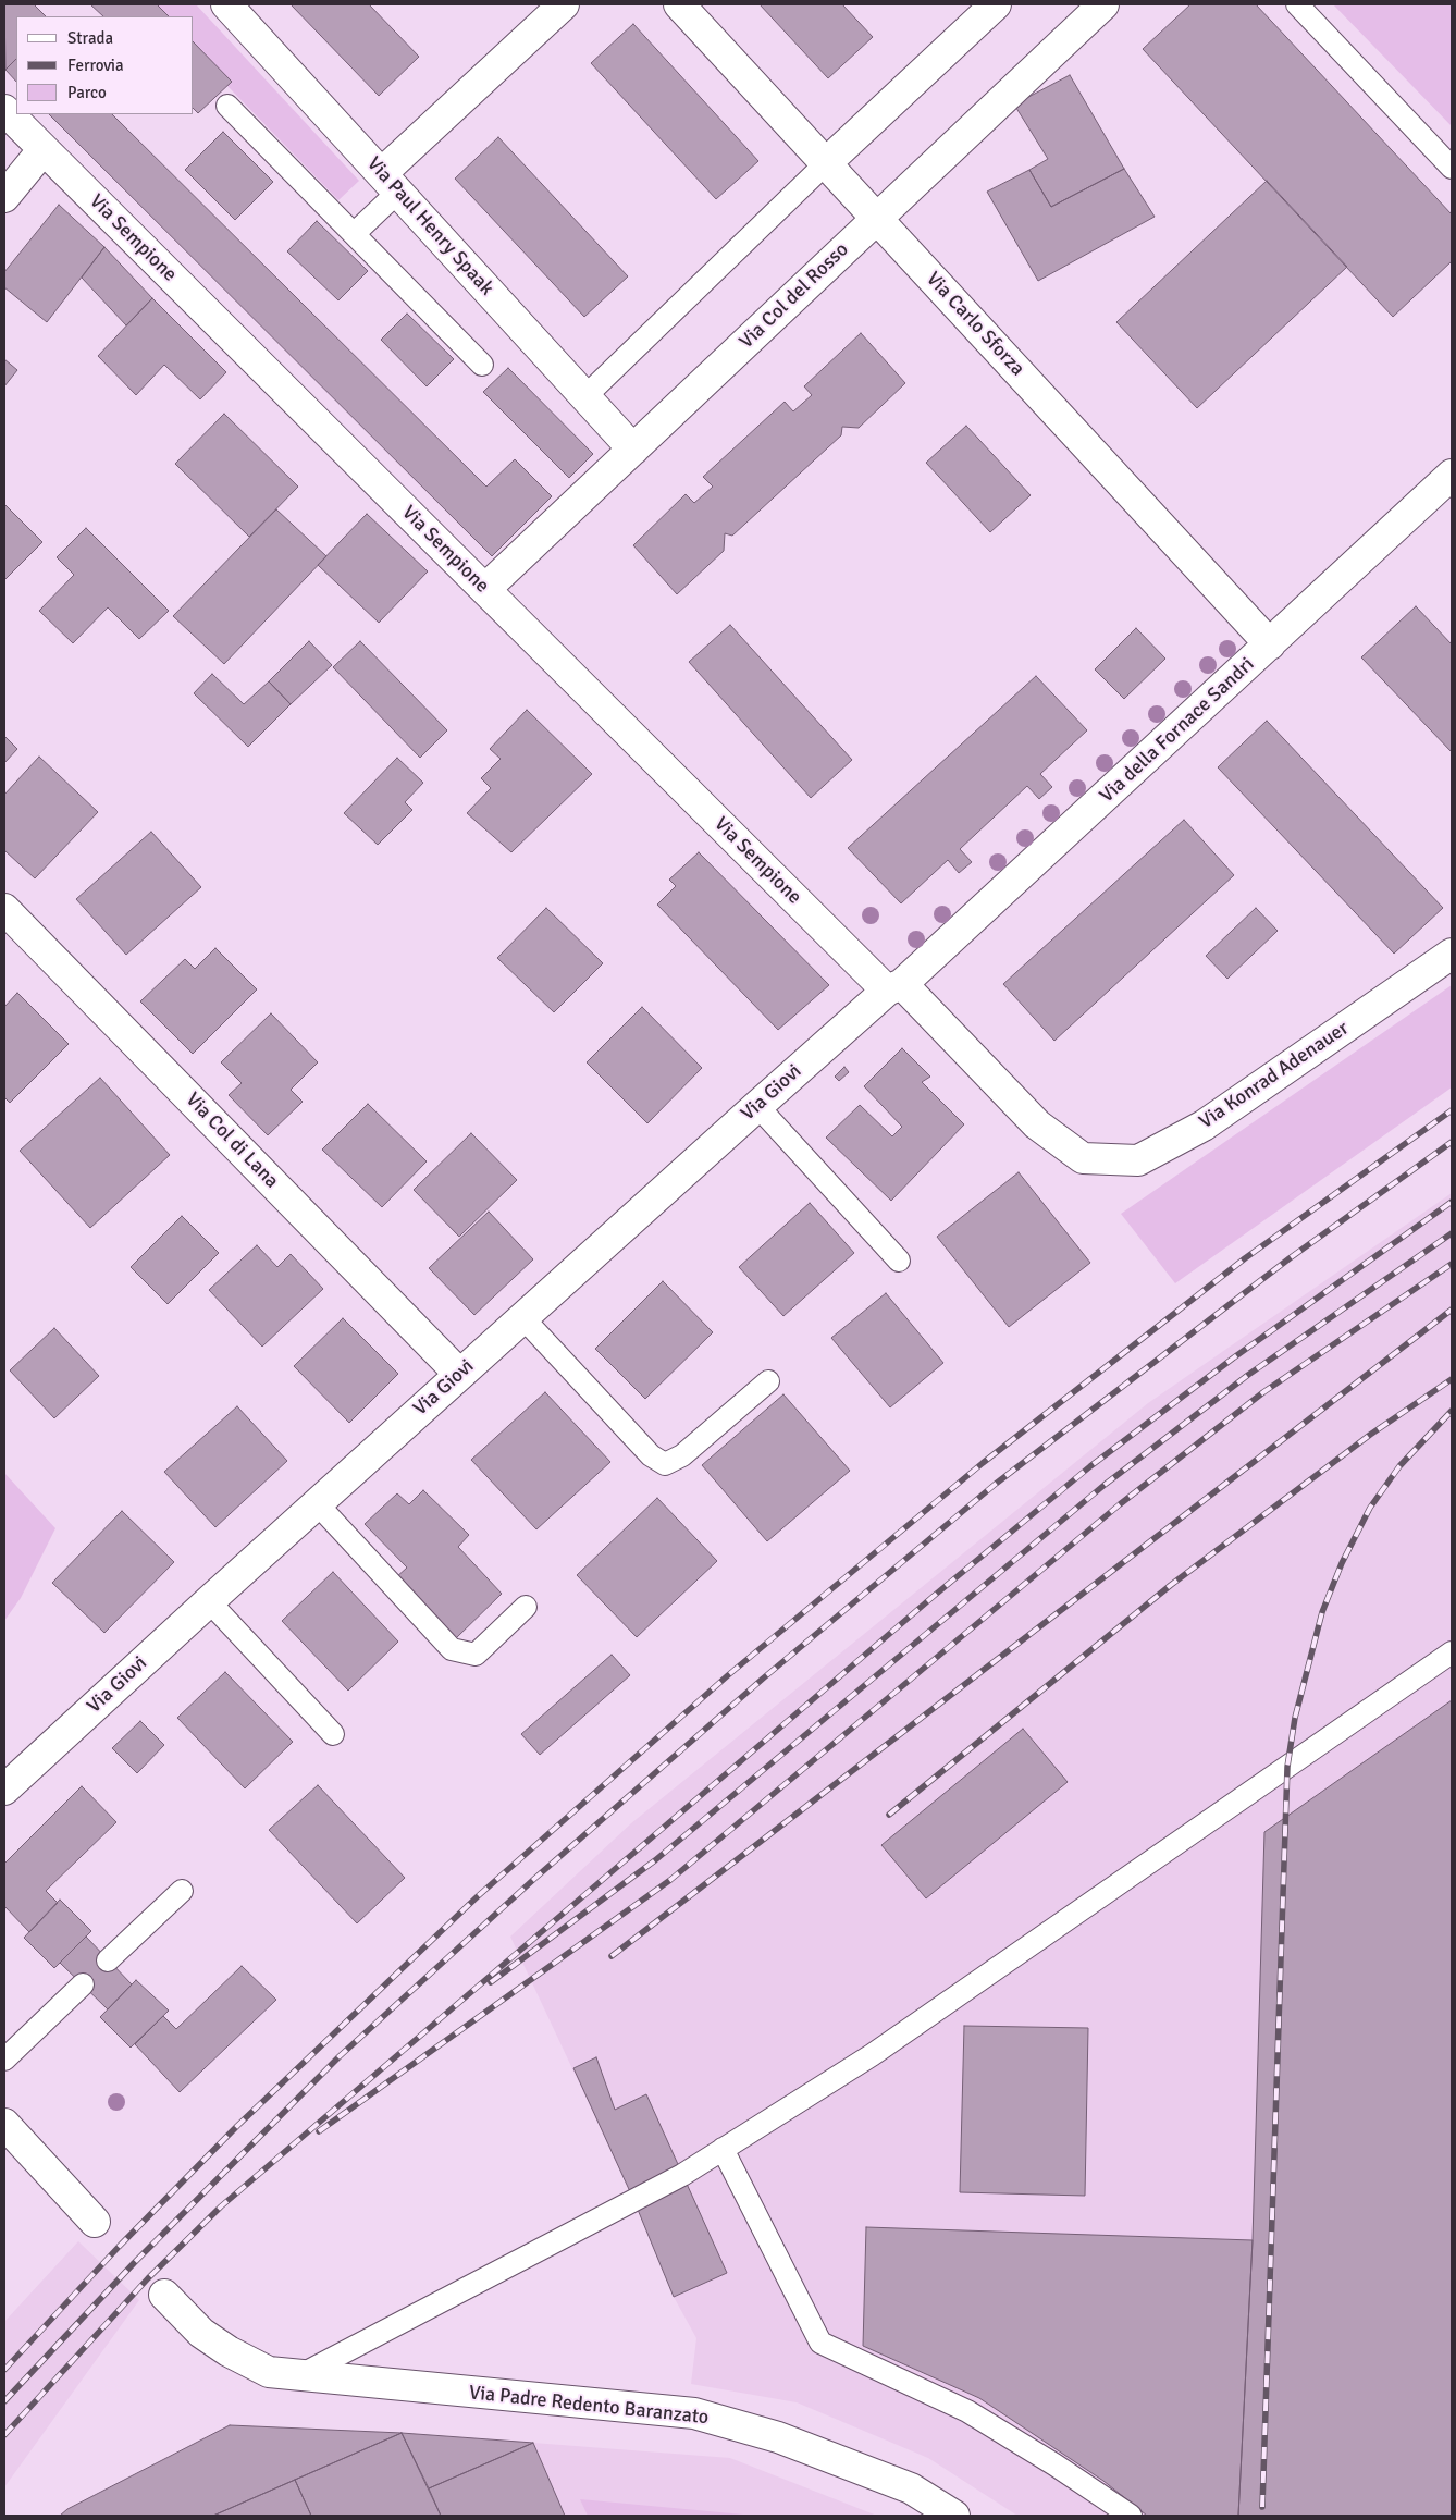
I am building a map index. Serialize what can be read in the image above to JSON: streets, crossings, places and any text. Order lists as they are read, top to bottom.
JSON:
{
  "streets": {
    "street": [
      "Via Paul Henry Spaak",
      "Via Sempione",
      "Via Col del Rosso",
      "Via Carlo Sforza",
      "Via della Fornace Sandri",
      "Via Konrad Adenauer",
      "Via Giovi",
      "Via Col di Lana",
      "Via Padre Redento Baranzato"
    ]
  },
  "crossings": [
    ["Via Paul Henry Spaak", "Via Col del Rosso"],
    ["Via Sempione", "Via Col del Rosso"],
    ["Via Sempione", "Via della Fornace Sandri"],
    ["Via Sempione", "Via Konrad Adenauer"],
    ["Via Sempione", "Via Giovi"],
    ["Via Col del Rosso", "Via Carlo Sforza"],
    ["Via Carlo Sforza", "Via della Fornace Sandri"],
    ["Via della Fornace Sandri", "Via Giovi"],
    ["Via Giovi", "Via Col di Lana"]
  ],
  "legend": ["Strada", "Ferrovia", "Parco"]
}
